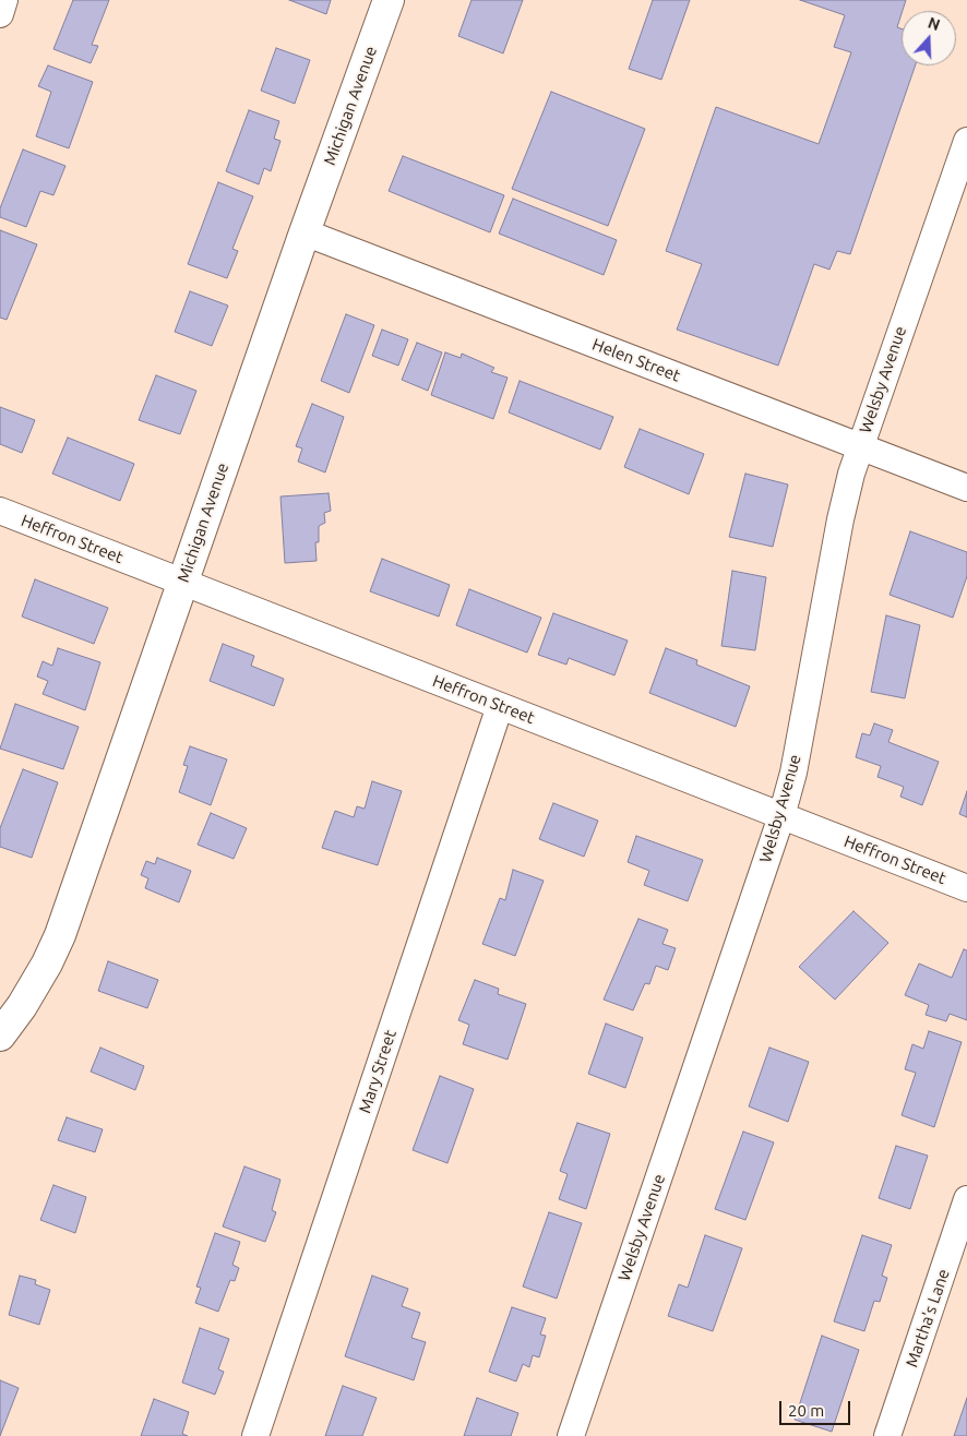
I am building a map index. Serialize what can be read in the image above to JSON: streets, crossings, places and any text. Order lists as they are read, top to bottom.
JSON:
{
  "streets": {
    "street": [
      "Michigan Avenue",
      "Helen Street",
      "Welsby Avenue",
      "Heffron Street",
      "Mary Street",
      "Martha's Lane"
    ]
  },
  "crossings": [
    ["Michigan Avenue", "Helen Street"],
    ["Michigan Avenue", "Heffron Street"],
    ["Helen Street", "Welsby Avenue"],
    ["Welsby Avenue", "Heffron Street"],
    ["Heffron Street", "Mary Street"]
  ],
  "scale_bar": "20 m",
  "north": "top"
}
